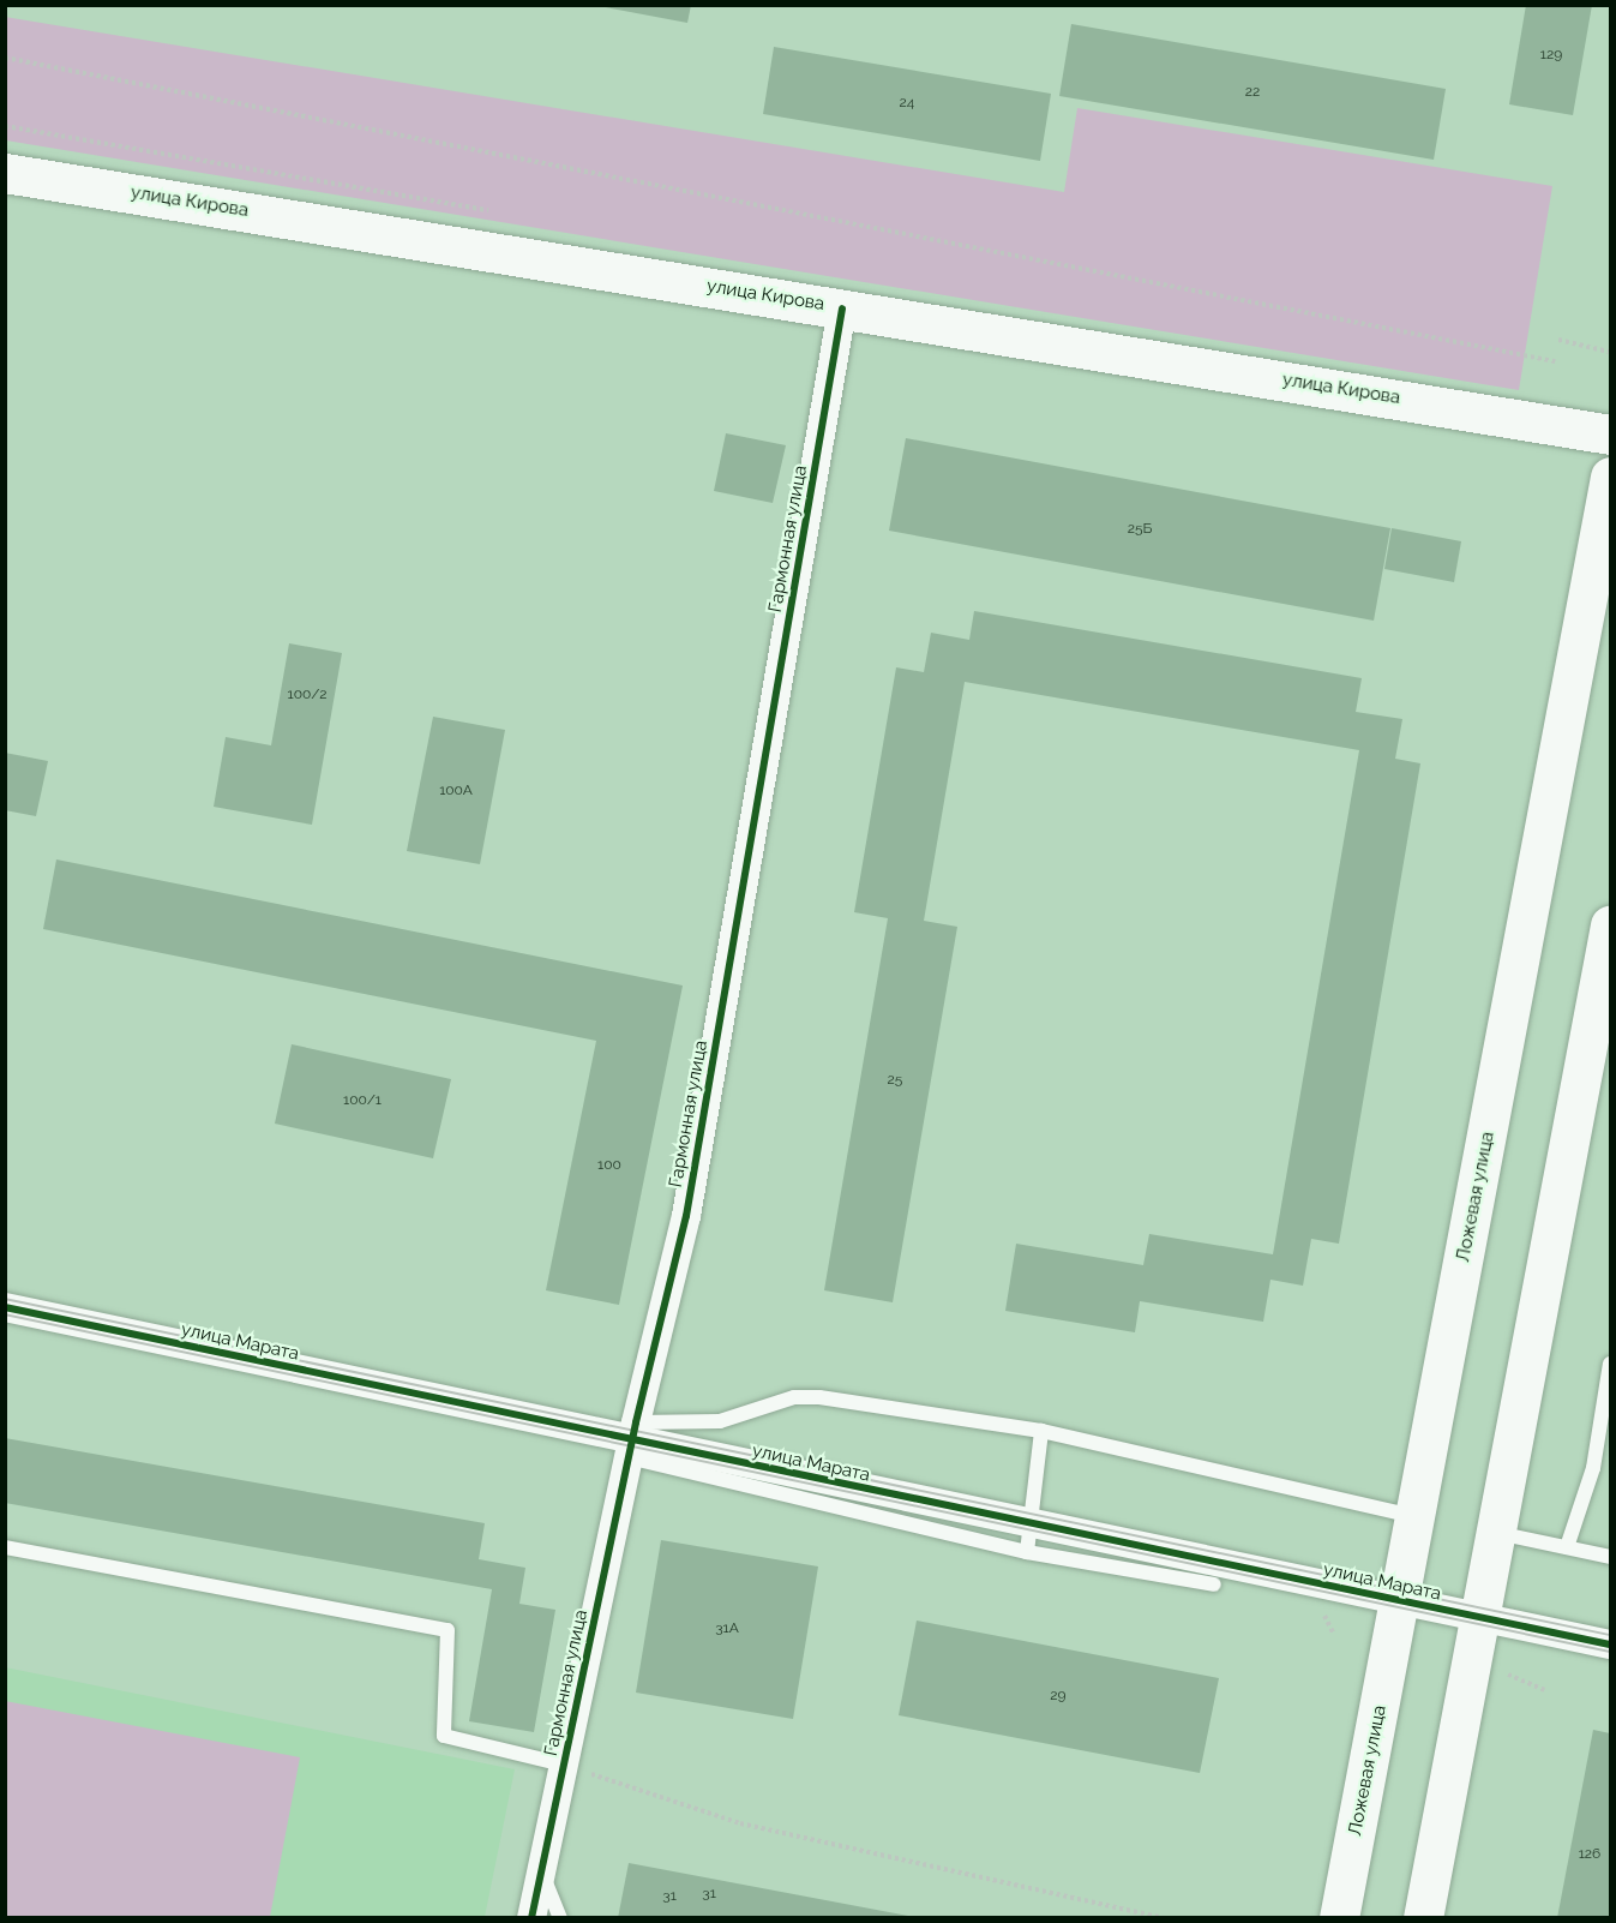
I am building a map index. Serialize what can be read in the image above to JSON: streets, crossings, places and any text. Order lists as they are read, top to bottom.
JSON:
{
  "streets": {
    "main road": ["улица Кирова", "Ложевая улица"],
    "street": ["Гармонная улица", "улица Марата"]
  },
  "crossings": [
    ["улица Кирова", "Гармонная улица"],
    ["Гармонная улица", "улица Марата"],
    ["Ложевая улица", "улица Марата"]
  ],
  "house_numbers": [
    "129",
    "22",
    "24",
    "25Б",
    "100/2",
    "100А",
    "25",
    "100/1",
    "100",
    "31А",
    "29",
    "126",
    "31",
    "31"
  ]
}
